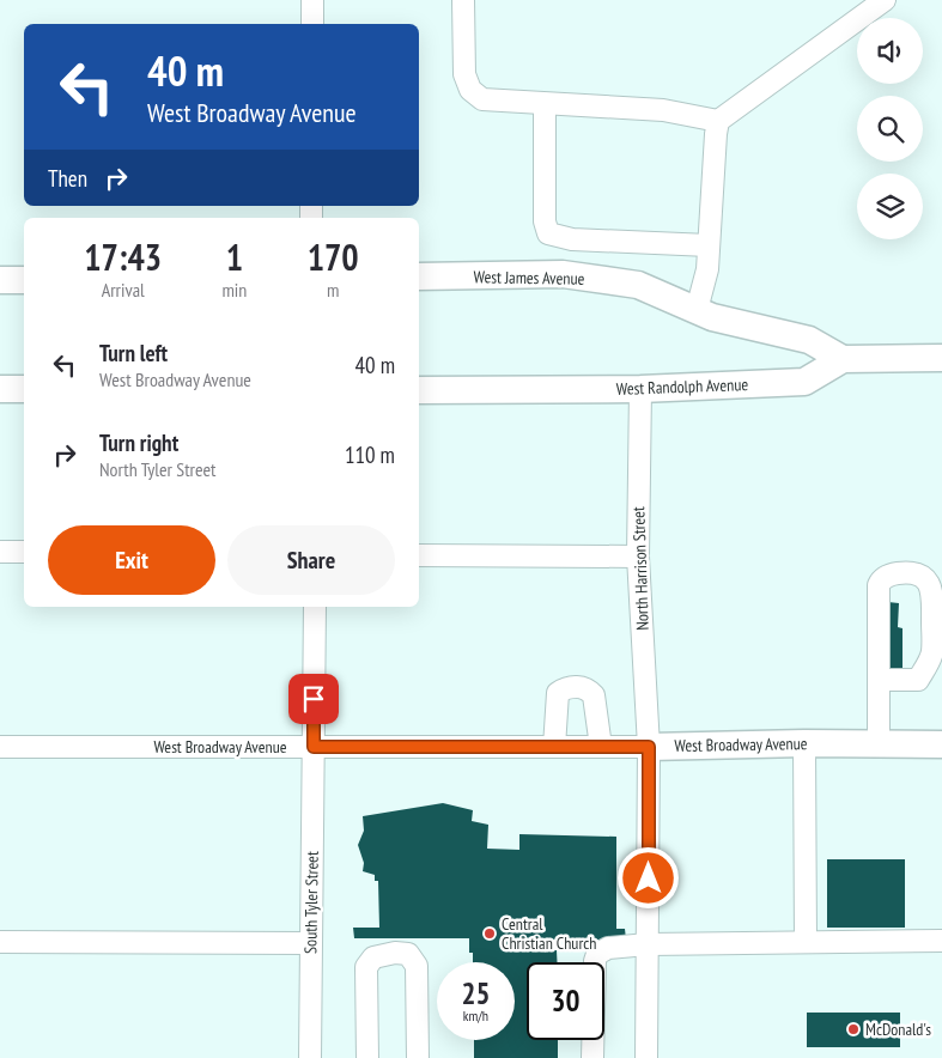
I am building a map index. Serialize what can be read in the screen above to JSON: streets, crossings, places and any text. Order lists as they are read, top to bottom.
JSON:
{
  "streets": {
    "main road": ["West James Avenue", "West Randolph Avenue", "West Broadway Avenue"],
    "street": ["North Harrison Street", "South Tyler Street"]
  },
  "crossings": [
    ["West James Avenue", "West Randolph Avenue"],
    ["West Randolph Avenue", "North Harrison Street"],
    ["North Harrison Street", "West Broadway Avenue"],
    ["West Broadway Avenue", "South Tyler Street"]
  ],
  "places": ["Central Christian Church", "McDonald's"],
  "page": {
    "turn": ["40 m", "West Broadway Avenue"],
    "then": "Then",
    "eta": [
      "17:43",
      "Arrival",
      "1",
      "min",
      "170",
      "m"
    ],
    "list": [
      {
        "name": "Turn left",
        "note": "West Broadway Avenue",
        "value": "40 m"
      },
      {
        "name": "Turn right",
        "note": "North Tyler Street",
        "value": "110 m"
      }
    ],
    "buttons": ["Exit", "Share"],
    "speed": "25 km/h",
    "limit": "30"
  }
}
